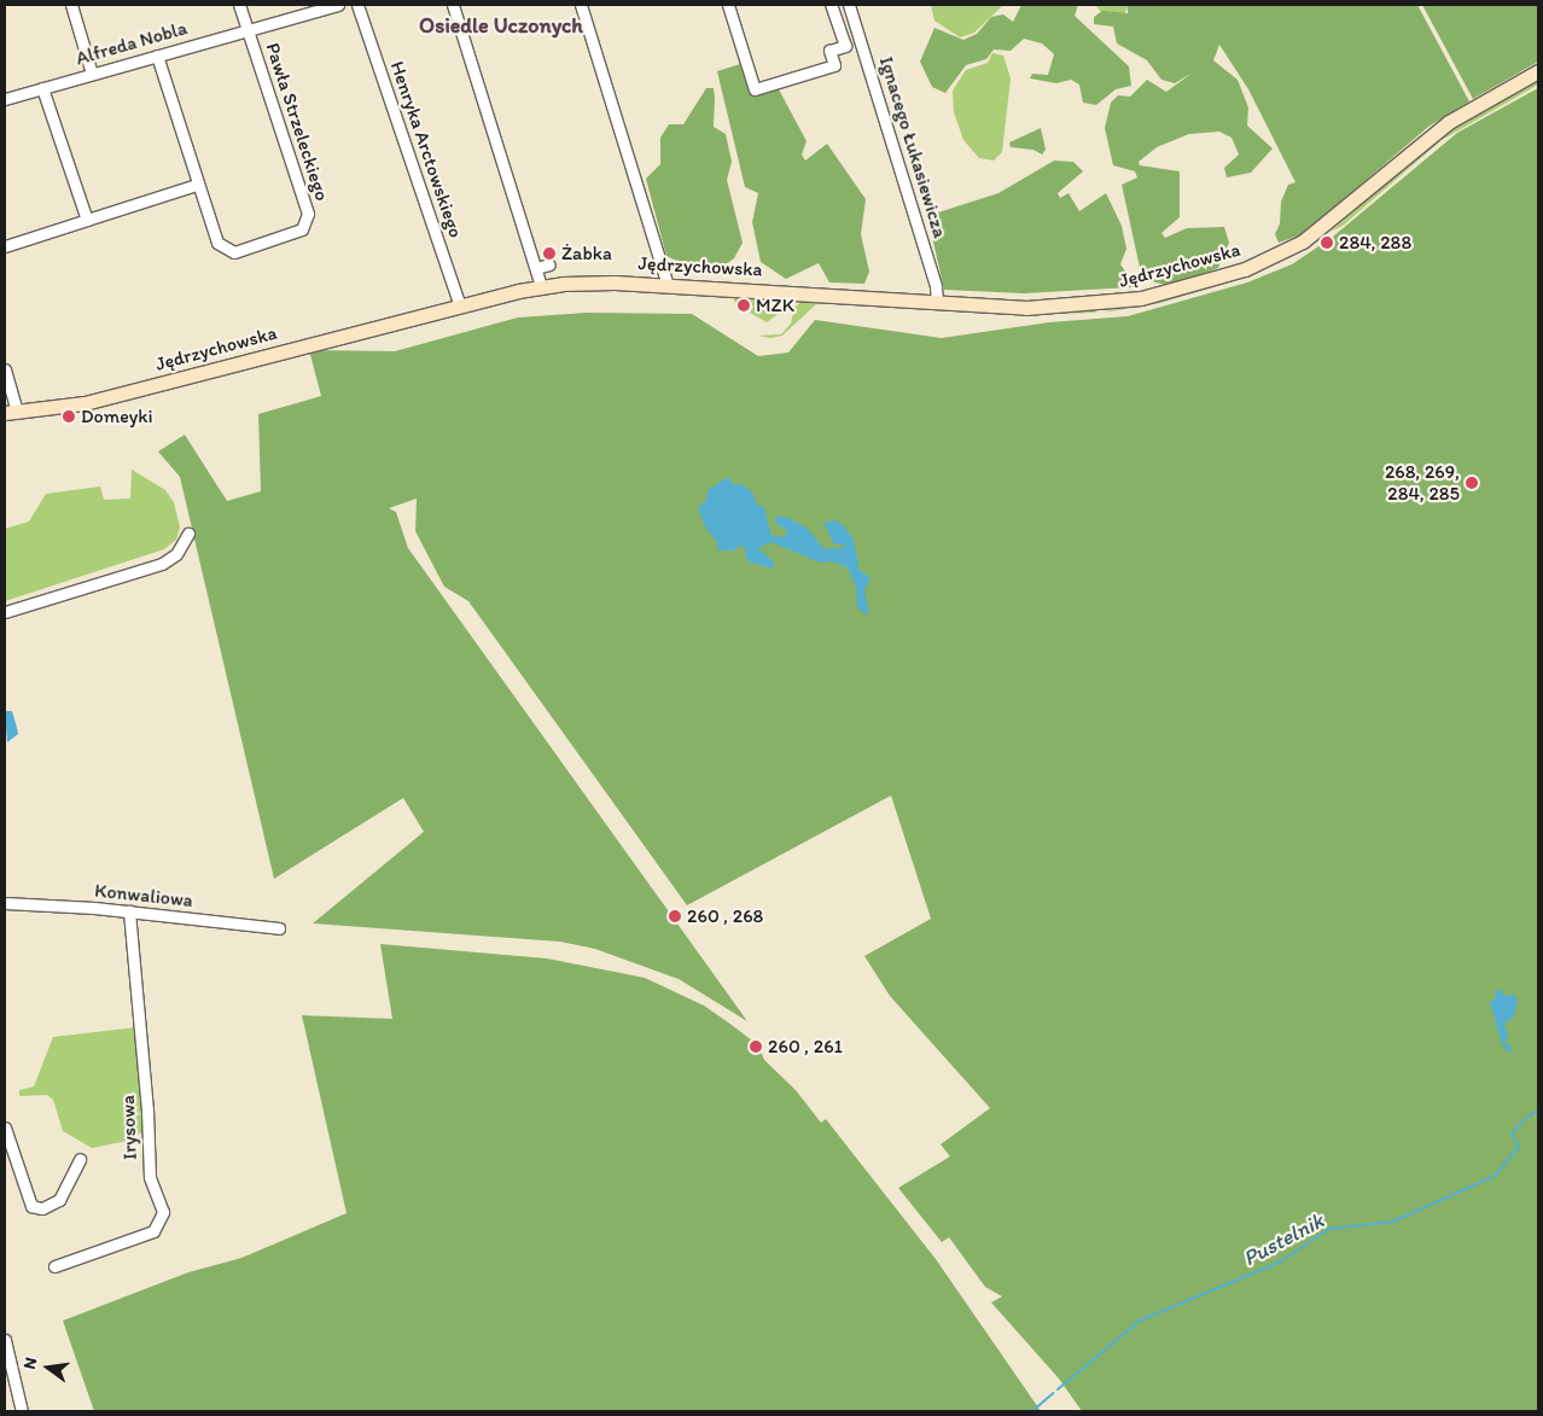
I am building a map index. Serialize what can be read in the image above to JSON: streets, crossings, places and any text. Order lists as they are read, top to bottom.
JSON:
{
  "streets": {
    "main road": ["Jędrzychowska"],
    "street": [
      "Alfreda Nobla",
      "Pawła Strzeleckiego",
      "Ignacego Łukasiewicza",
      "Henryka Arctowskiego",
      "Konwaliowa",
      "Irysowa"
    ]
  },
  "crossings": [
    ["Alfreda Nobla", "Pawła Strzeleckiego"],
    ["Ignacego Łukasiewicza", "Jędrzychowska"],
    ["Henryka Arctowskiego", "Jędrzychowska"],
    ["Konwaliowa", "Irysowa"]
  ],
  "districts": ["Osiedle Uczonych"],
  "water": ["Pustelnik"],
  "places": [
    "284, 288",
    "Żabka",
    "MZK",
    "Domeyki",
    "268, 269, 284, 285",
    "260 , 268",
    "260 , 261"
  ],
  "north": "left"
}
